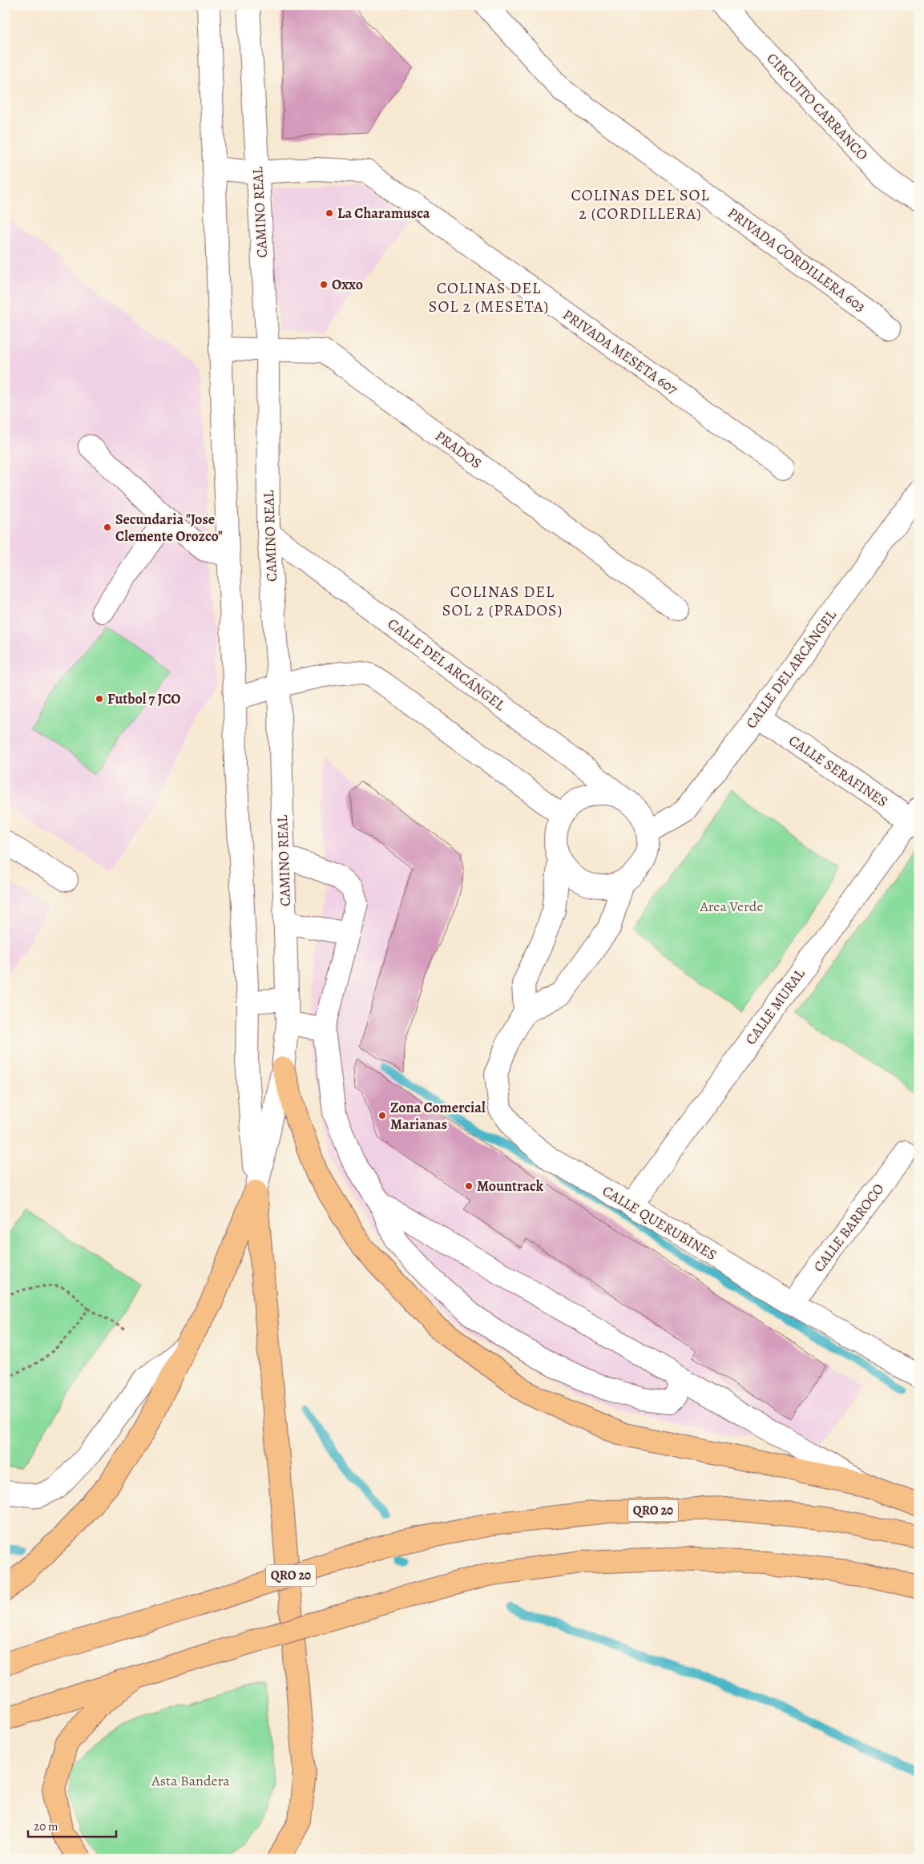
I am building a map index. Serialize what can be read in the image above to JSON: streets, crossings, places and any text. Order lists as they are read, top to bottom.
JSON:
{
  "streets": {
    "highway": ["QRO 20"],
    "street": [
      "CIRCUITO CARRANCO",
      "CAMINO REAL",
      "PRIVADA CORDILLERA 603",
      "PRIVADA MESETA 607",
      "PRADOS",
      "CALLE DEL ARCÁNGEL",
      "CALLE SERAFINES",
      "CALLE MURAL",
      "CALLE QUERUBINES",
      "CALLE BARROCO"
    ]
  },
  "crossings": [
    ["CAMINO REAL", "PRIVADA MESETA 607"],
    ["CAMINO REAL", "PRADOS"],
    ["CAMINO REAL", "CALLE DEL ARCÁNGEL"],
    ["CALLE DEL ARCÁNGEL", "CALLE SERAFINES"],
    ["CALLE SERAFINES", "CALLE MURAL"],
    ["CALLE MURAL", "CALLE QUERUBINES"],
    ["CALLE QUERUBINES", "CALLE BARROCO"]
  ],
  "districts": ["COLINAS DEL SOL 2 (CORDILLERA)", "COLINAS DEL SOL 2 (MESETA)", "COLINAS DEL SOL 2 (PRADOS)"],
  "parks": ["Area Verde", "Asta Bandera"],
  "places": [
    "La Charamusca",
    "Oxxo",
    "Secundaria \"Jose Clemente Orozco\"",
    "Futbol 7 JCO",
    "Zona Comercial Marianas",
    "Mountrack"
  ],
  "scale_bar": "20 m"
}
